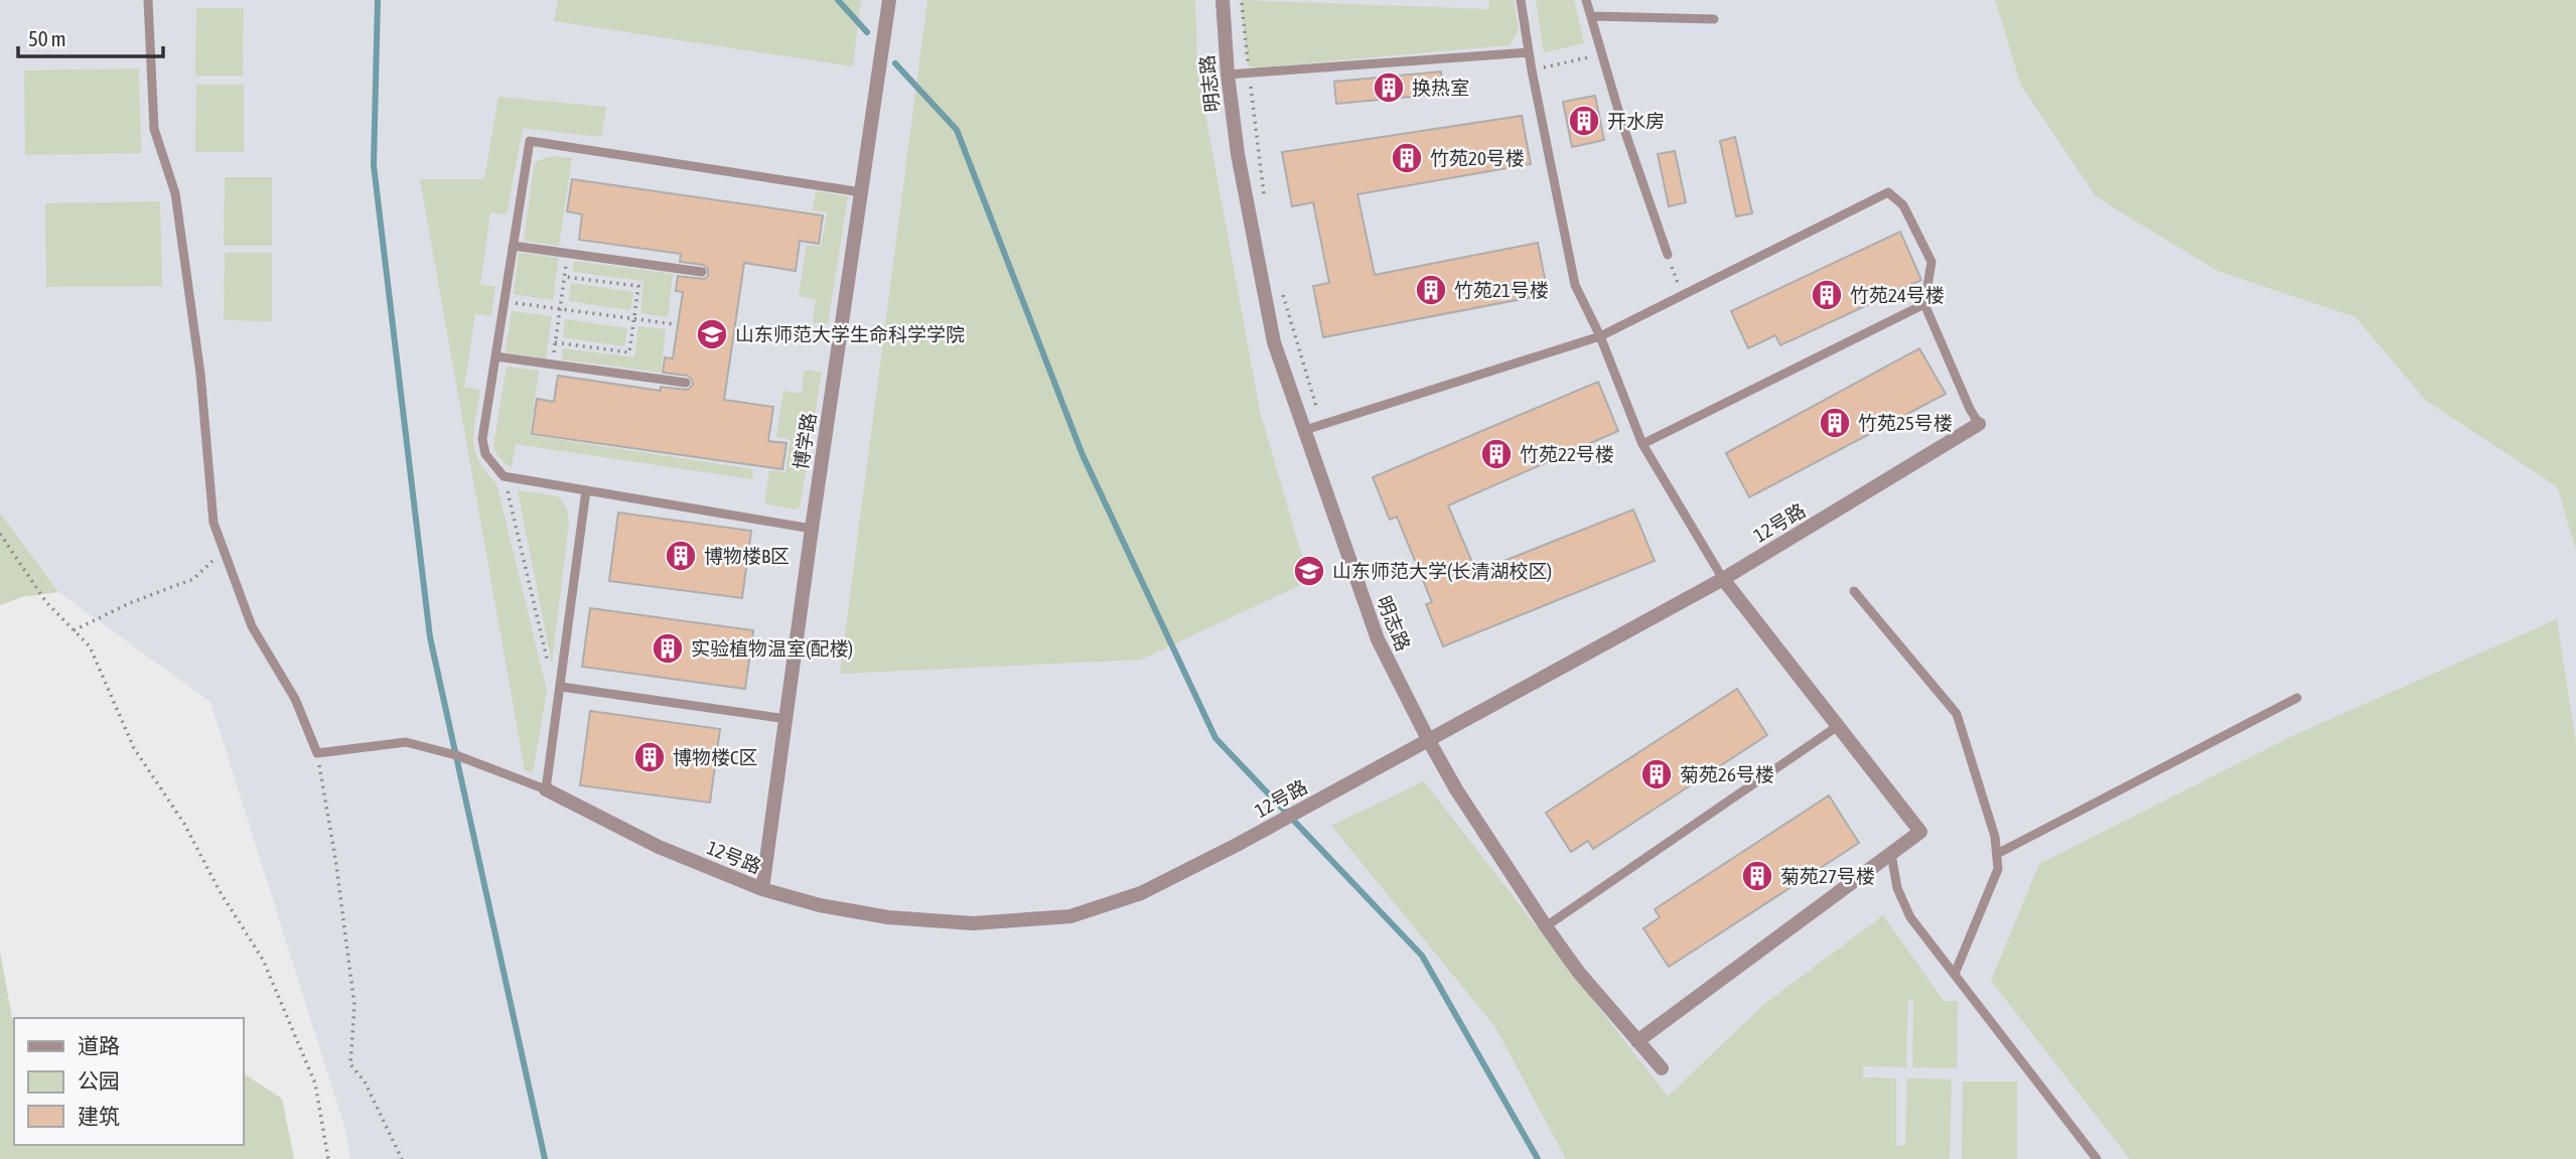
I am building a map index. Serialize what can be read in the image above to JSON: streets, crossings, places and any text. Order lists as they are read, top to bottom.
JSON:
{
  "streets": {
    "street": ["明志路", "博学路", "12号路"]
  },
  "crossings": [
    ["明志路", "12号路"],
    ["博学路", "12号路"]
  ],
  "places": {
    "building": [
      "换热室",
      "开水房",
      "竹苑20号楼",
      "竹苑21号楼",
      "竹苑24号楼",
      "竹苑25号楼",
      "竹苑22号楼",
      "博物楼B区",
      "实验植物温室(配楼)",
      "博物楼C区",
      "菊苑26号楼",
      "菊苑27号楼"
    ],
    "school or university": ["山东师范大学生命科学学院", "山东师范大学(长清湖校区)"]
  },
  "legend": ["道路", "公园", "建筑"],
  "scale_bar": "50 m"
}
